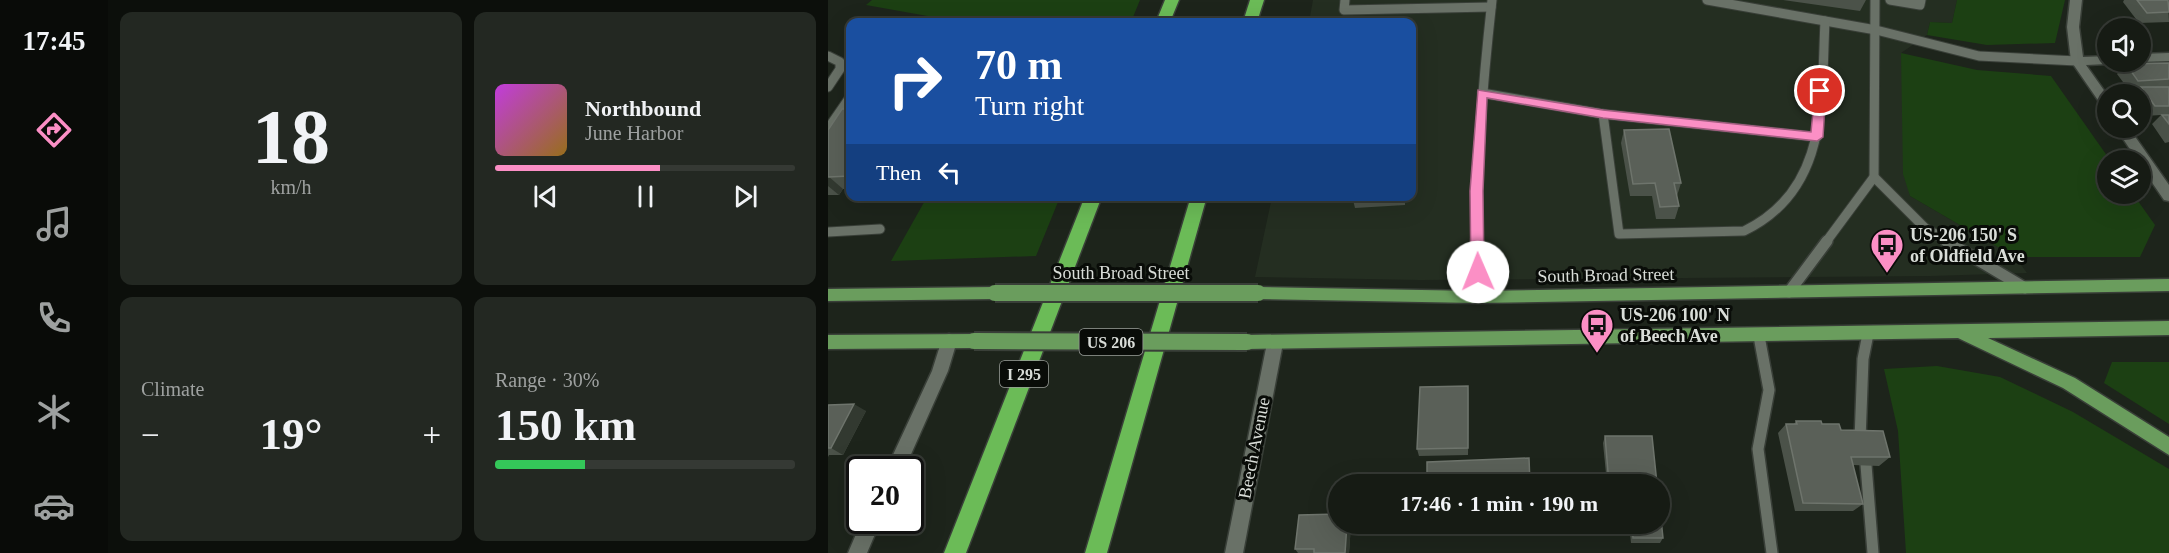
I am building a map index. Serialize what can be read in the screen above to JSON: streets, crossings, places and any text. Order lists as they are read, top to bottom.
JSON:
{
  "streets": {
    "highway": ["I 295"],
    "main road": ["South Broad Street", "US 206"],
    "street": ["Beech Avenue"]
  },
  "crossings": [
    ["US 206", "Beech Avenue"]
  ],
  "places": {
    "bus stop": ["US-206 150' S of Oldfield Ave", "US-206 100' N of Beech Ave"]
  },
  "page": {
    "tabs": "17:45",
    "tile": [
      ["18", "km/h"],
      "Climate",
      ["Range · 30%", "150 km"]
    ],
    "turn": ["70 m", "Turn right"],
    "song": ["Northbound", "June Harbor"],
    "then": "Then",
    "heat": ["−", "19°", "+"],
    "limit": "20",
    "trip": "17:46 · 1 min · 190 m"
  }
}
